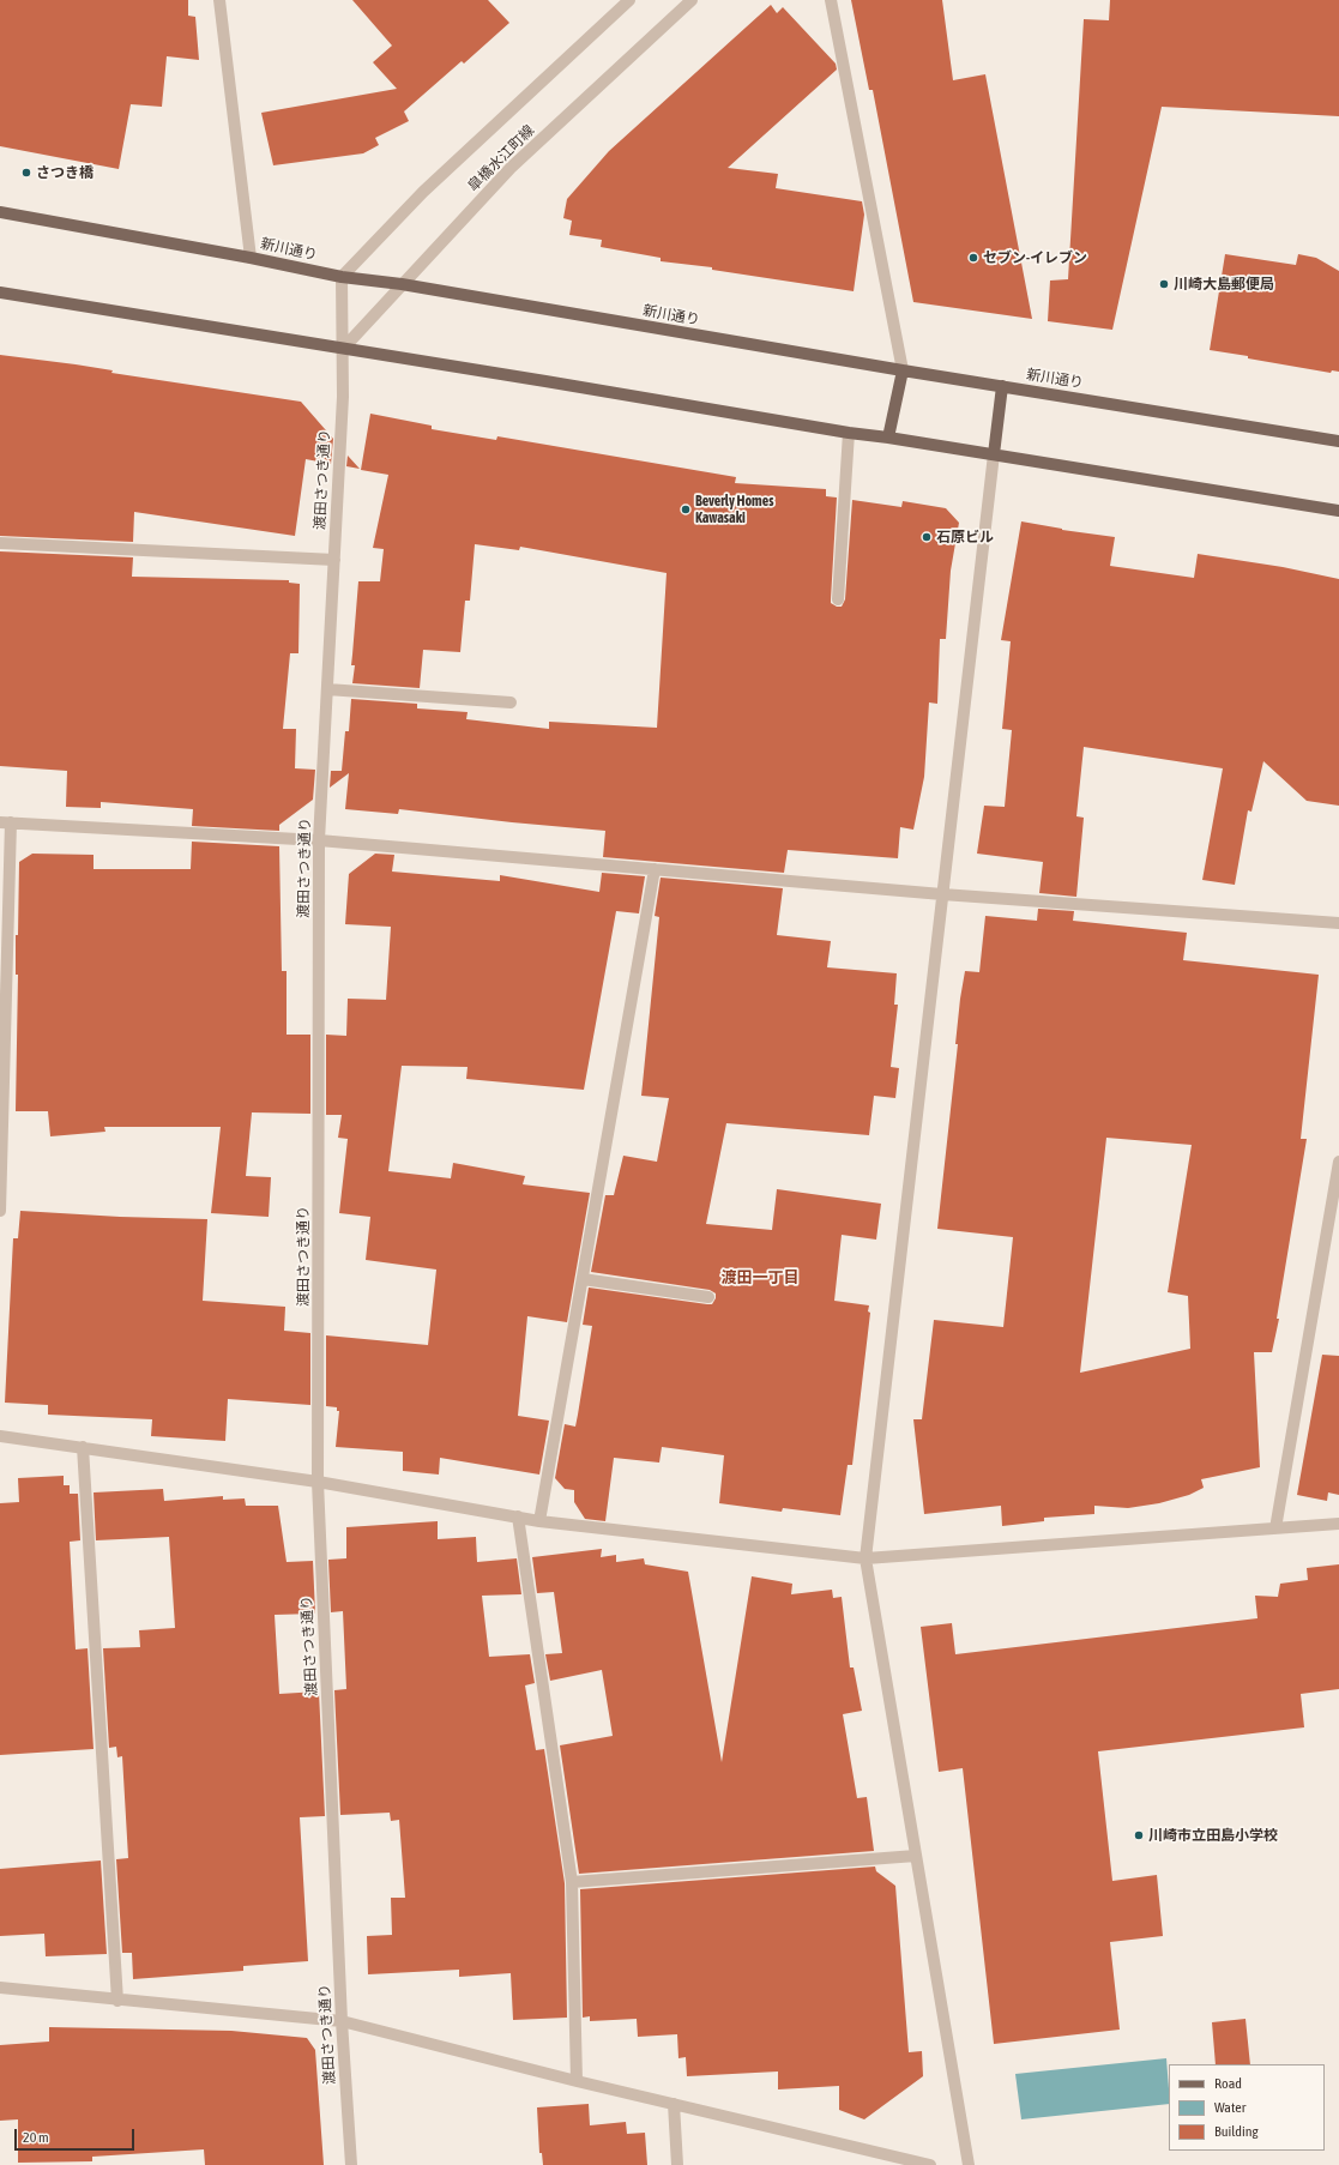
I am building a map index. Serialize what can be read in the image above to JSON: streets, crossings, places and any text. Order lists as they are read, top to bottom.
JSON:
{
  "streets": {
    "main road": ["新川通り"],
    "street": ["皐橋水江町線", "渡田さつき通り"]
  },
  "crossings": [
    ["皐橋水江町線", "新川通り"],
    ["皐橋水江町線", "渡田さつき通り"],
    ["新川通り", "渡田さつき通り"]
  ],
  "districts": ["渡田一丁目"],
  "places": [
    "さつき橋",
    "セブン-イレブン",
    "川崎大島郵便局",
    "Beverly Homes Kawasaki",
    "石原ビル",
    "川崎市立田島小学校"
  ],
  "legend": ["Road", "Water", "Building"],
  "scale_bar": "20 m"
}
